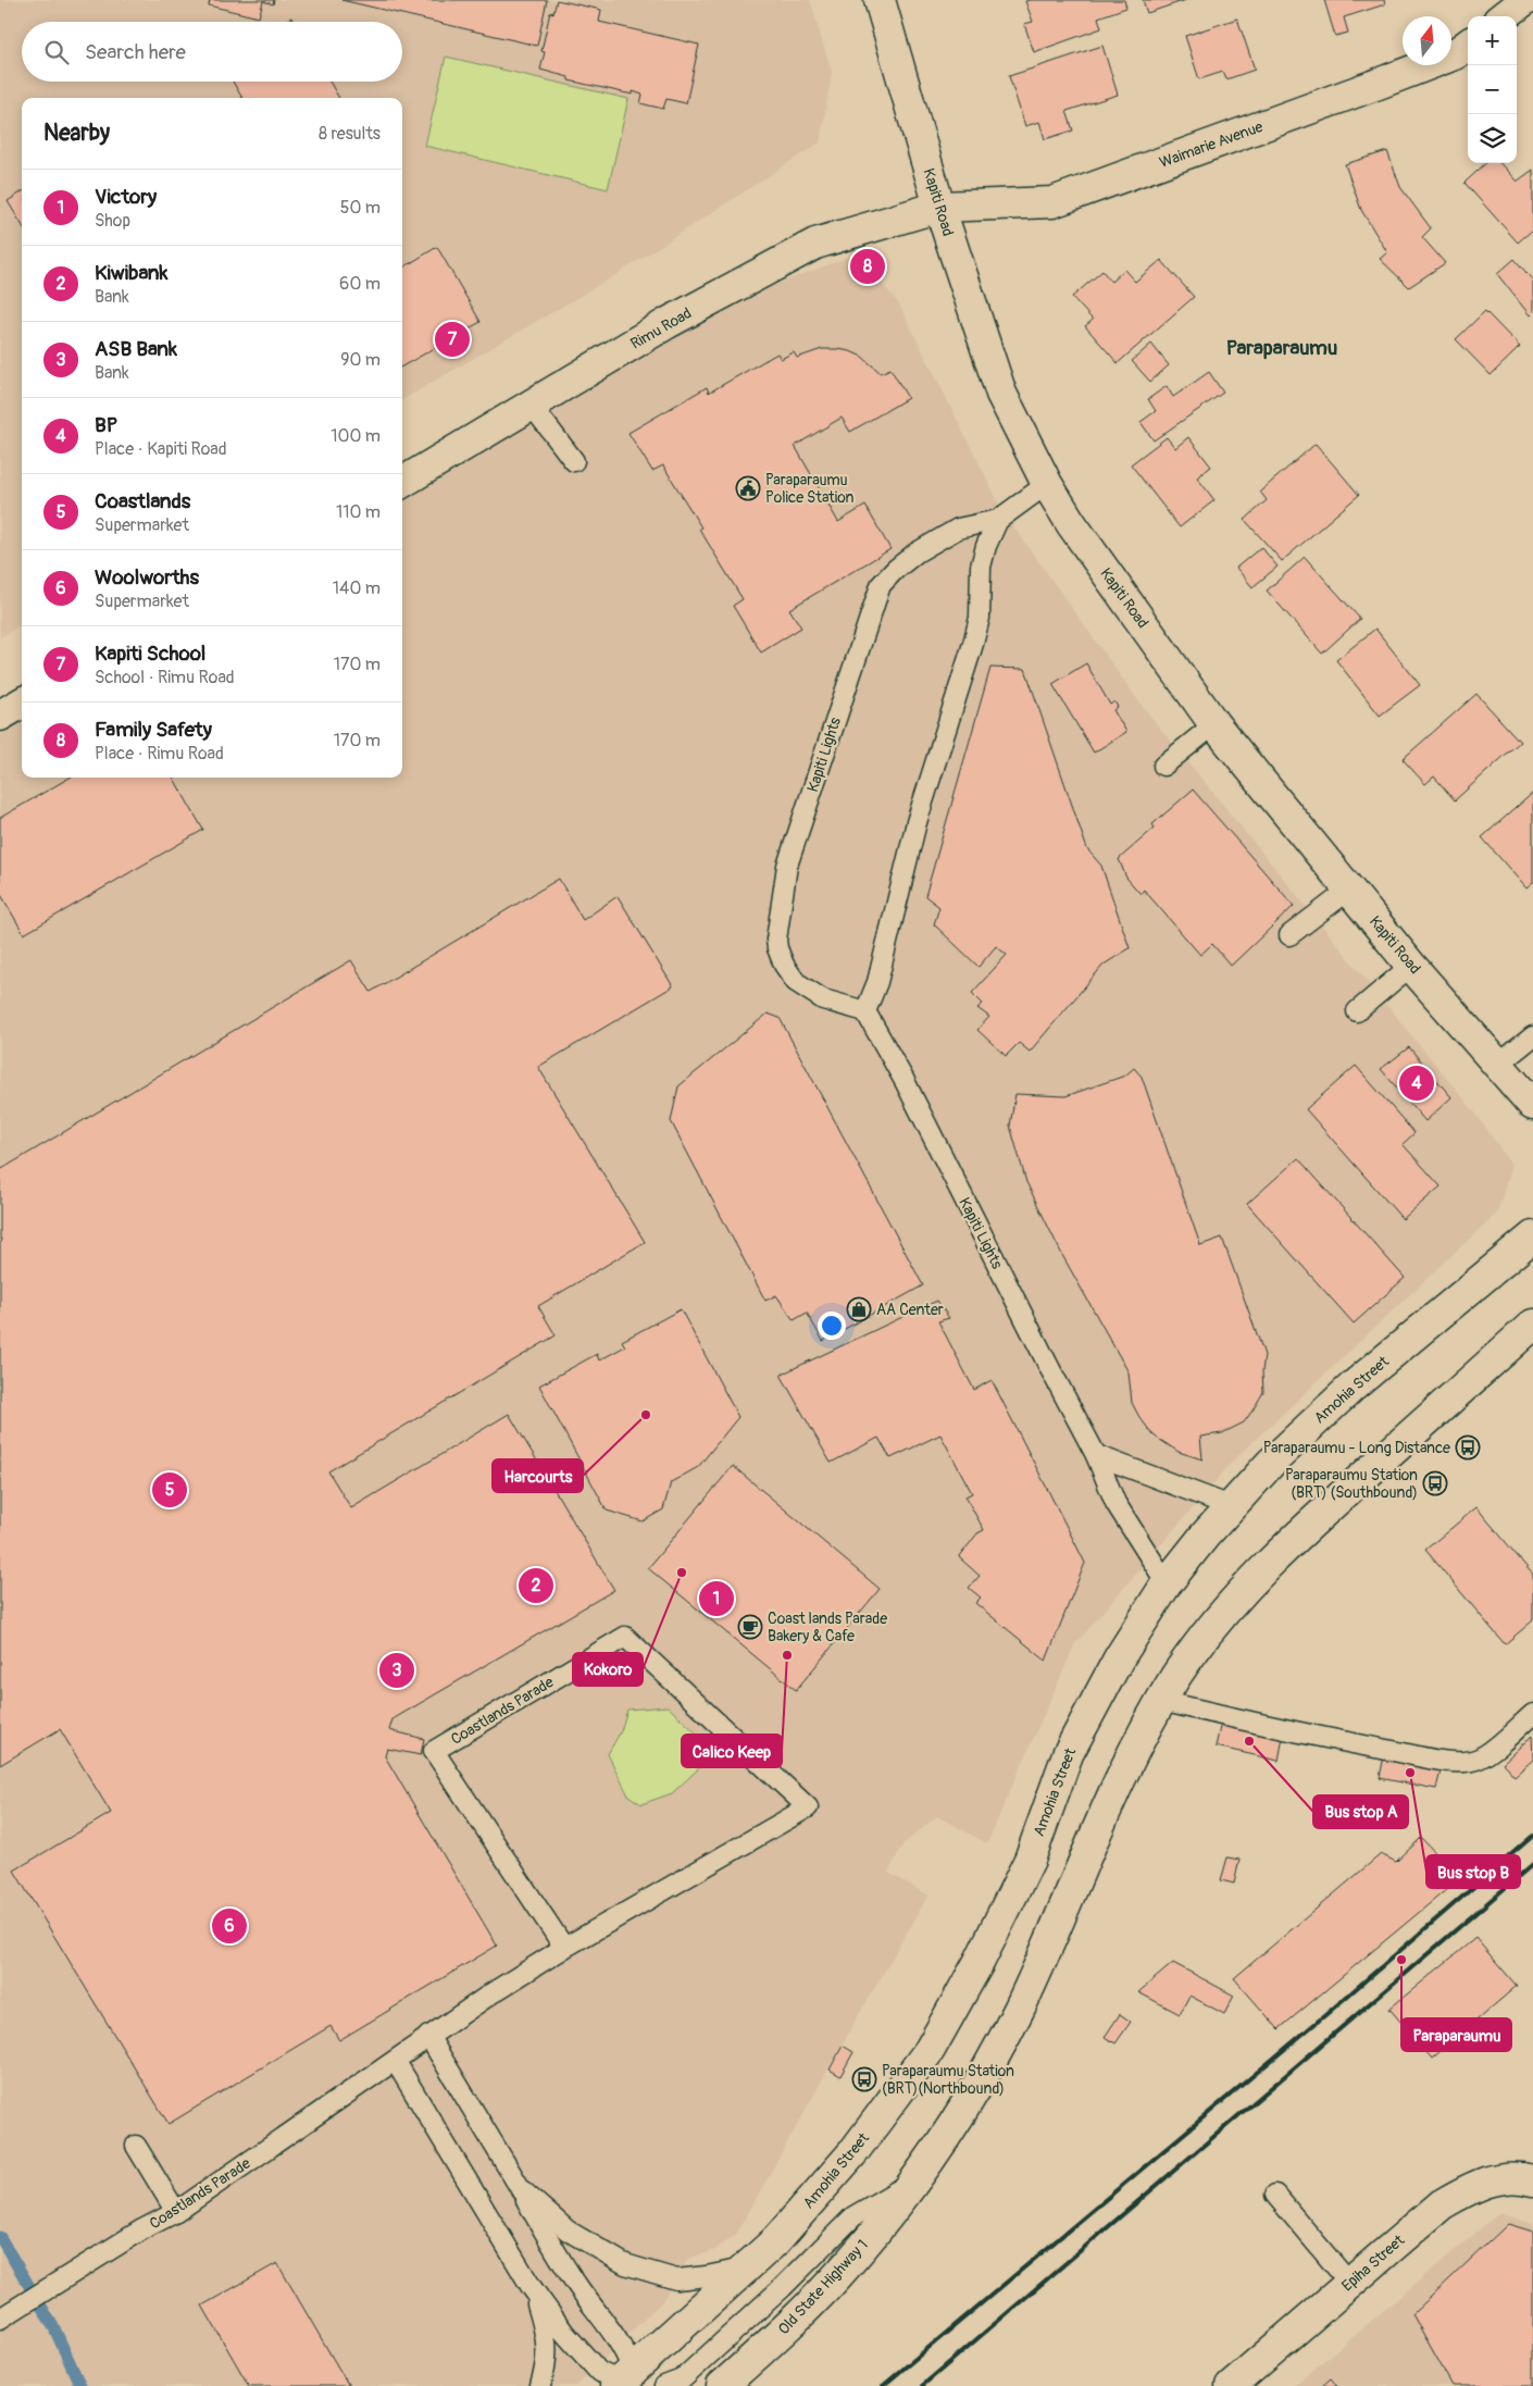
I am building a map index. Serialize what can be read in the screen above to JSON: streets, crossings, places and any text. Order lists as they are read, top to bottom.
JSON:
{
  "streets": {
    "main road": [
      "Waimarie Avenue",
      "Kapiti Road",
      "Rimu Road",
      "Amohia Street",
      "Epiha Street",
      "Old State Highway 1"
    ],
    "lane": ["Kapiti Lights", "Coastlands Parade"]
  },
  "crossings": [
    ["Waimarie Avenue", "Kapiti Road"],
    ["Waimarie Avenue", "Rimu Road"],
    ["Kapiti Road", "Rimu Road"],
    ["Kapiti Road", "Kapiti Lights"],
    ["Kapiti Lights", "Amohia Street"]
  ],
  "districts": ["Paraparaumu"],
  "places": {
    "public building": ["Paraparaumu Police Station"],
    "shop": ["AA Center"],
    "other": [
      "Harcourts",
      "Kokoro",
      "Calico Keep",
      "Bus stop A",
      "Bus stop B",
      "Paraparaumu"
    ],
    "bus stop": ["Paraparaumu - Long Distance", "Paraparaumu Station (BRT) (Southbound)", "Paraparaumu Station (BRT)(Northbound)"],
    "cafe": ["Coast lands Parade Bakery & Cafe"]
  },
  "north": "top",
  "page": {
    "map_buttons": ["+", "−"],
    "search": "Search here",
    "heading": ["Nearby", "8 results"],
    "list": [
      {
        "mark": "1",
        "name": "Victory",
        "note": "Shop",
        "value": "50 m"
      },
      {
        "mark": "2",
        "name": "Kiwibank",
        "note": "Bank",
        "value": "60 m"
      },
      {
        "mark": "3",
        "name": "ASB Bank",
        "note": "Bank",
        "value": "90 m"
      },
      {
        "mark": "4",
        "name": "BP",
        "note": "Place · Kapiti Road",
        "value": "100 m"
      },
      {
        "mark": "5",
        "name": "Coastlands",
        "note": "Supermarket",
        "value": "110 m"
      },
      {
        "mark": "6",
        "name": "Woolworths",
        "note": "Supermarket",
        "value": "140 m"
      },
      {
        "mark": "7",
        "name": "Kapiti School",
        "note": "School · Rimu Road",
        "value": "170 m"
      },
      {
        "mark": "8",
        "name": "Family Safety",
        "note": "Place · Rimu Road",
        "value": "170 m"
      }
    ],
    "pins": [
      "8",
      "7",
      "4",
      "5",
      "2",
      "1",
      "3",
      "6"
    ]
  }
}
